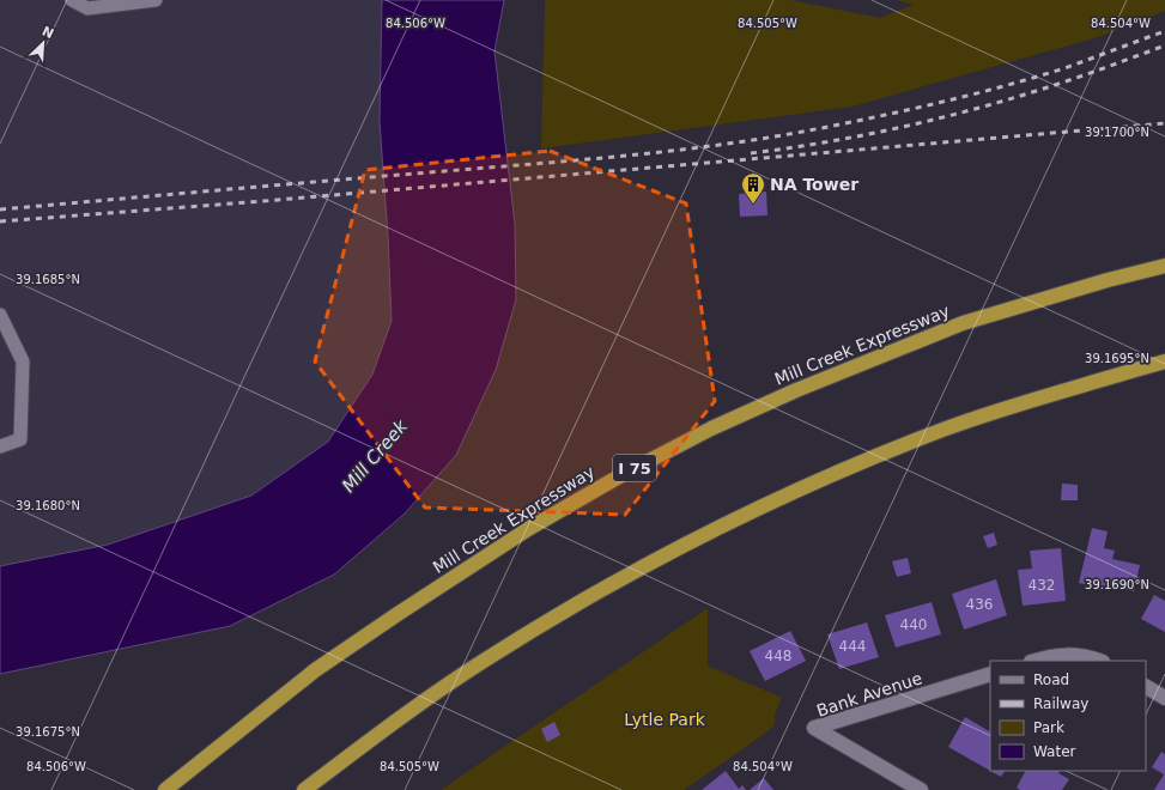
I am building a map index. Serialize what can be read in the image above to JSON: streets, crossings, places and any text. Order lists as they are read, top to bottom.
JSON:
{
  "streets": {
    "highway": ["Mill Creek Expressway", "I 75"],
    "street": ["Bank Avenue"]
  },
  "water": ["Mill Creek"],
  "parks": ["Lytle Park"],
  "places": {
    "building": ["NA Tower"]
  },
  "house_numbers": [
    "432",
    "436",
    "440",
    "444",
    "448"
  ],
  "legend": [
    "Road",
    "Railway",
    "Park",
    "Water"
  ],
  "north": "top right",
  "coordinates": [
    "84.506°W",
    "84.505°W",
    "84.504°W",
    "39.1700°N",
    "39.1685°N",
    "39.1695°N",
    "39.1680°N",
    "39.1690°N",
    "39.1675°N"
  ]
}
